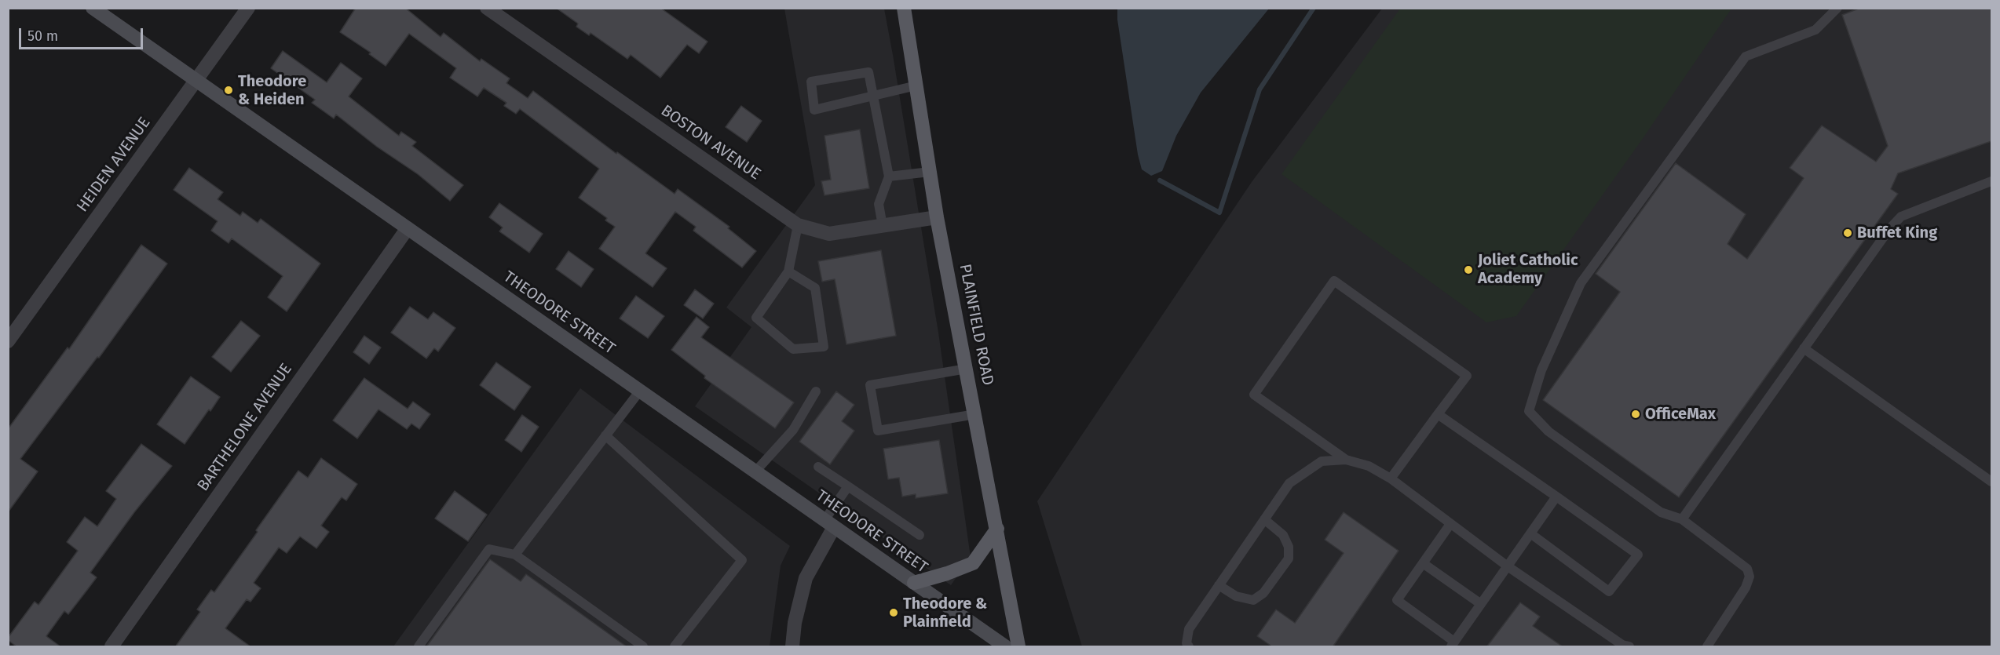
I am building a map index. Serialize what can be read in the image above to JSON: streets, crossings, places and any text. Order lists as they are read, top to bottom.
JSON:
{
  "streets": {
    "main road": ["THEODORE STREET", "PLAINFIELD ROAD"],
    "street": ["BOSTON AVENUE", "HEIDEN AVENUE", "BARTHELONE AVENUE"]
  },
  "crossings": [
    ["BOSTON AVENUE", "PLAINFIELD ROAD"],
    ["HEIDEN AVENUE", "THEODORE STREET"],
    ["THEODORE STREET", "BARTHELONE AVENUE"]
  ],
  "places": [
    "Theodore & Heiden",
    "Buffet King",
    "Joliet Catholic Academy",
    "OfficeMax",
    "Theodore & Plainfield"
  ],
  "scale_bar": "50 m"
}
